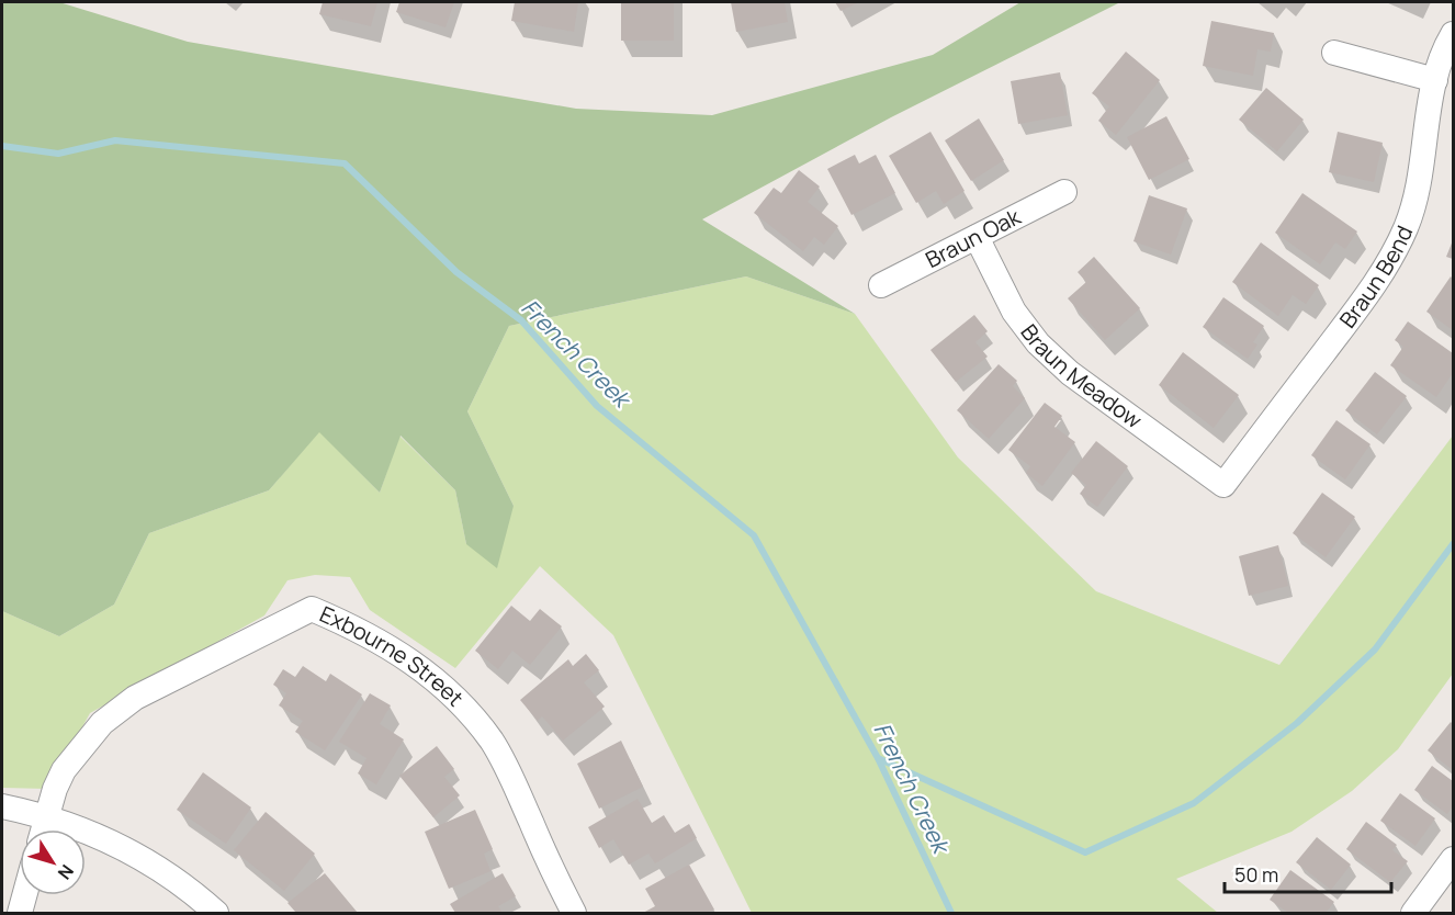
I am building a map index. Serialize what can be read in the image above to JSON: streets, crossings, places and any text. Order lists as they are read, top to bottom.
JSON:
{
  "streets": {
    "street": [
      "Braun Oak",
      "Braun Bend",
      "Braun Meadow",
      "Exbourne Street"
    ]
  },
  "crossings": [
    ["Braun Oak", "Braun Meadow"],
    ["Braun Bend", "Braun Meadow"]
  ],
  "water": ["French Creek"],
  "scale_bar": "50 m",
  "north": "bottom right"
}
